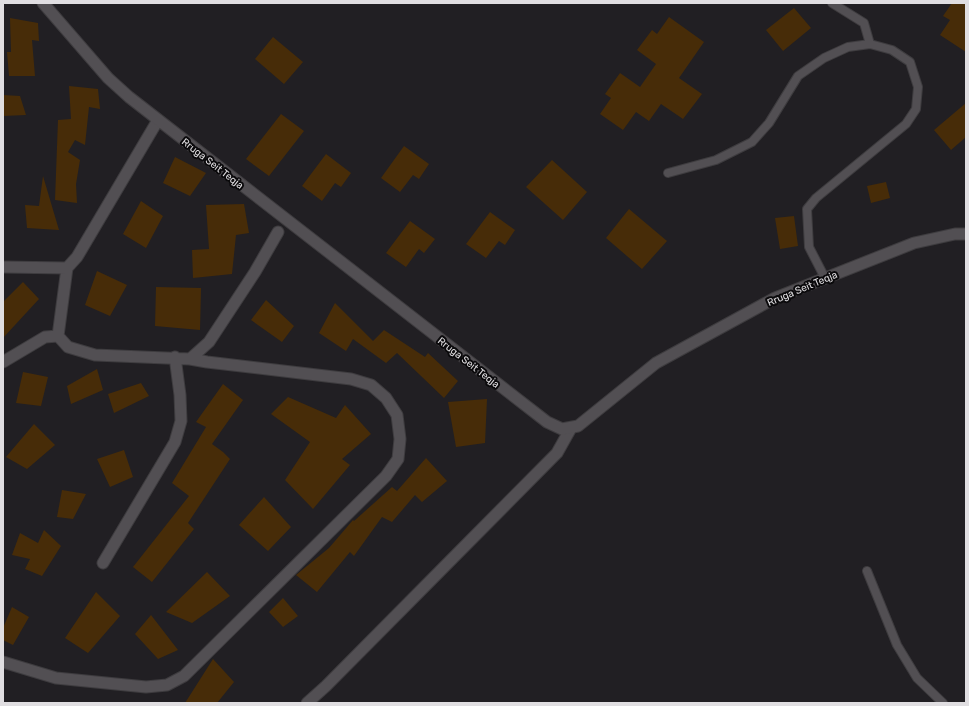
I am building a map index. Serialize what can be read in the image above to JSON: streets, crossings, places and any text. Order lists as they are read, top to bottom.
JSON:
{
  "streets": {
    "street": ["Rruga Seit Teqja"]
  }
}
